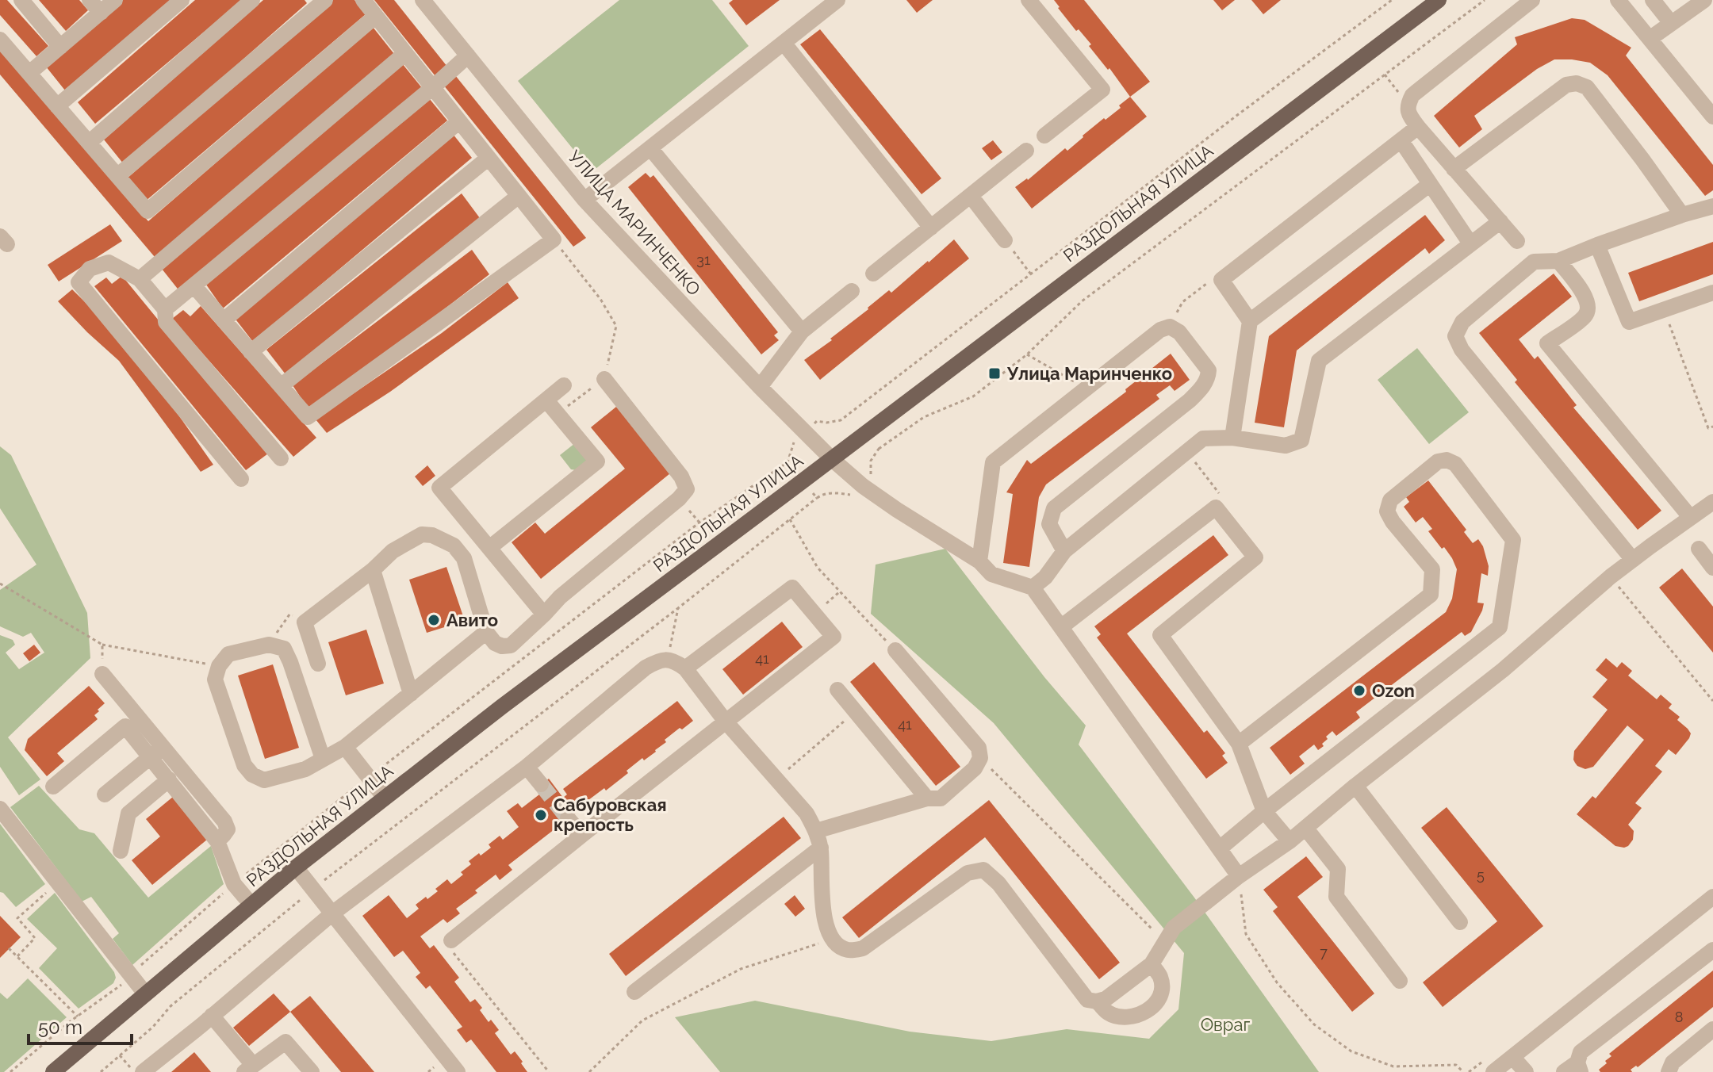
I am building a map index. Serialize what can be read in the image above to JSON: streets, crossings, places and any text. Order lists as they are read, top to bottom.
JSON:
{
  "streets": {
    "main road": ["РАЗДОЛЬНАЯ УЛИЦА"],
    "street": ["УЛИЦА МАРИНЧЕНКО"]
  },
  "crossings": [
    ["РАЗДОЛЬНАЯ УЛИЦА", "УЛИЦА МАРИНЧЕНКО"]
  ],
  "parks": ["Овраг"],
  "places": {
    "transit": ["Улица Маринченко"],
    "other": ["Авито", "Ozon", "Сабуровская крепость"]
  },
  "house_numbers": [
    "31",
    "41",
    "41",
    "5",
    "7",
    "8"
  ],
  "scale_bar": "50 m"
}
